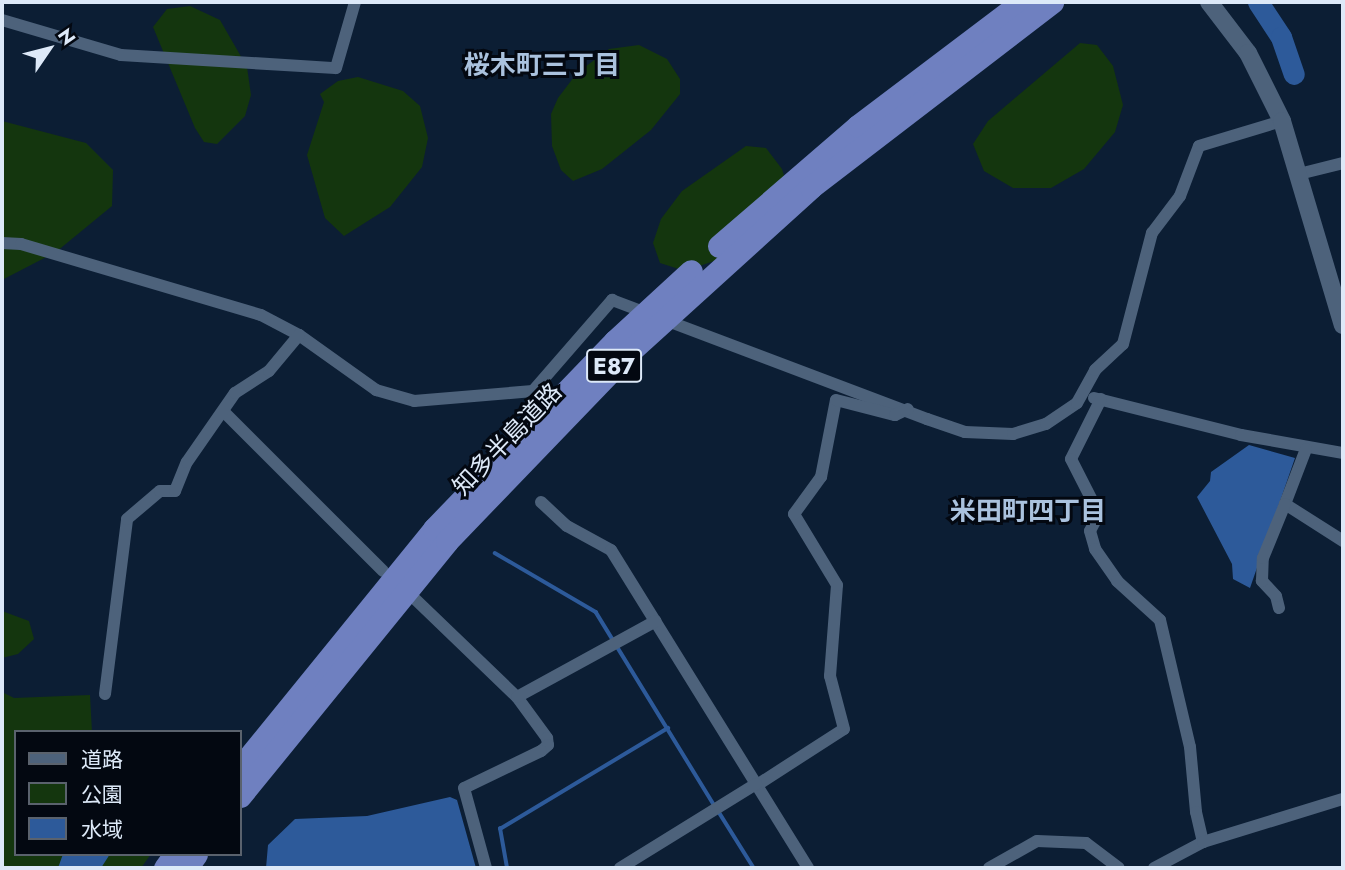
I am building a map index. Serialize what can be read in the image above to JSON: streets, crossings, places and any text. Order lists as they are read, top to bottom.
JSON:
{
  "streets": {
    "highway": ["E87", "知多半島道路"]
  },
  "districts": ["桜木町三丁目", "米田町四丁目"],
  "legend": ["道路", "公園", "水域"],
  "north": "top right"
}
